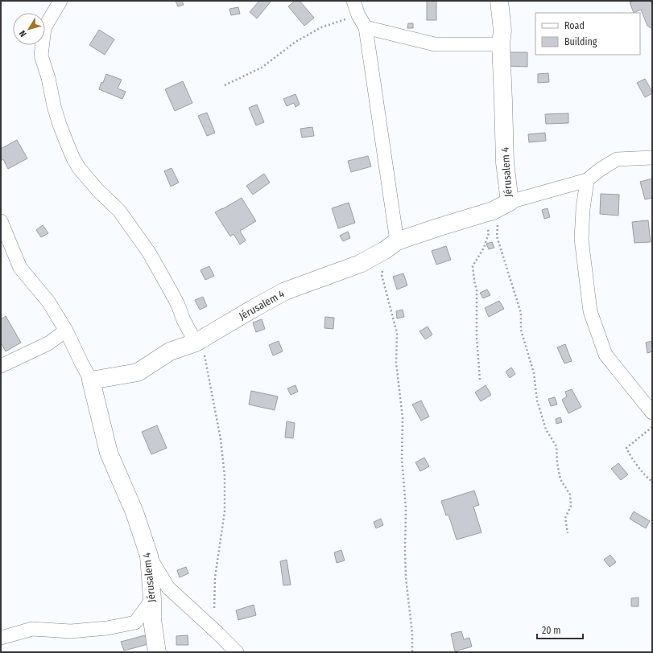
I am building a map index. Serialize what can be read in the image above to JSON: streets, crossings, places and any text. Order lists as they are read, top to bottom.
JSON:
{
  "streets": {
    "street": ["Jérusalem 4"]
  },
  "legend": ["Road", "Building"],
  "scale_bar": "20 m",
  "north": "bottom left"
}
